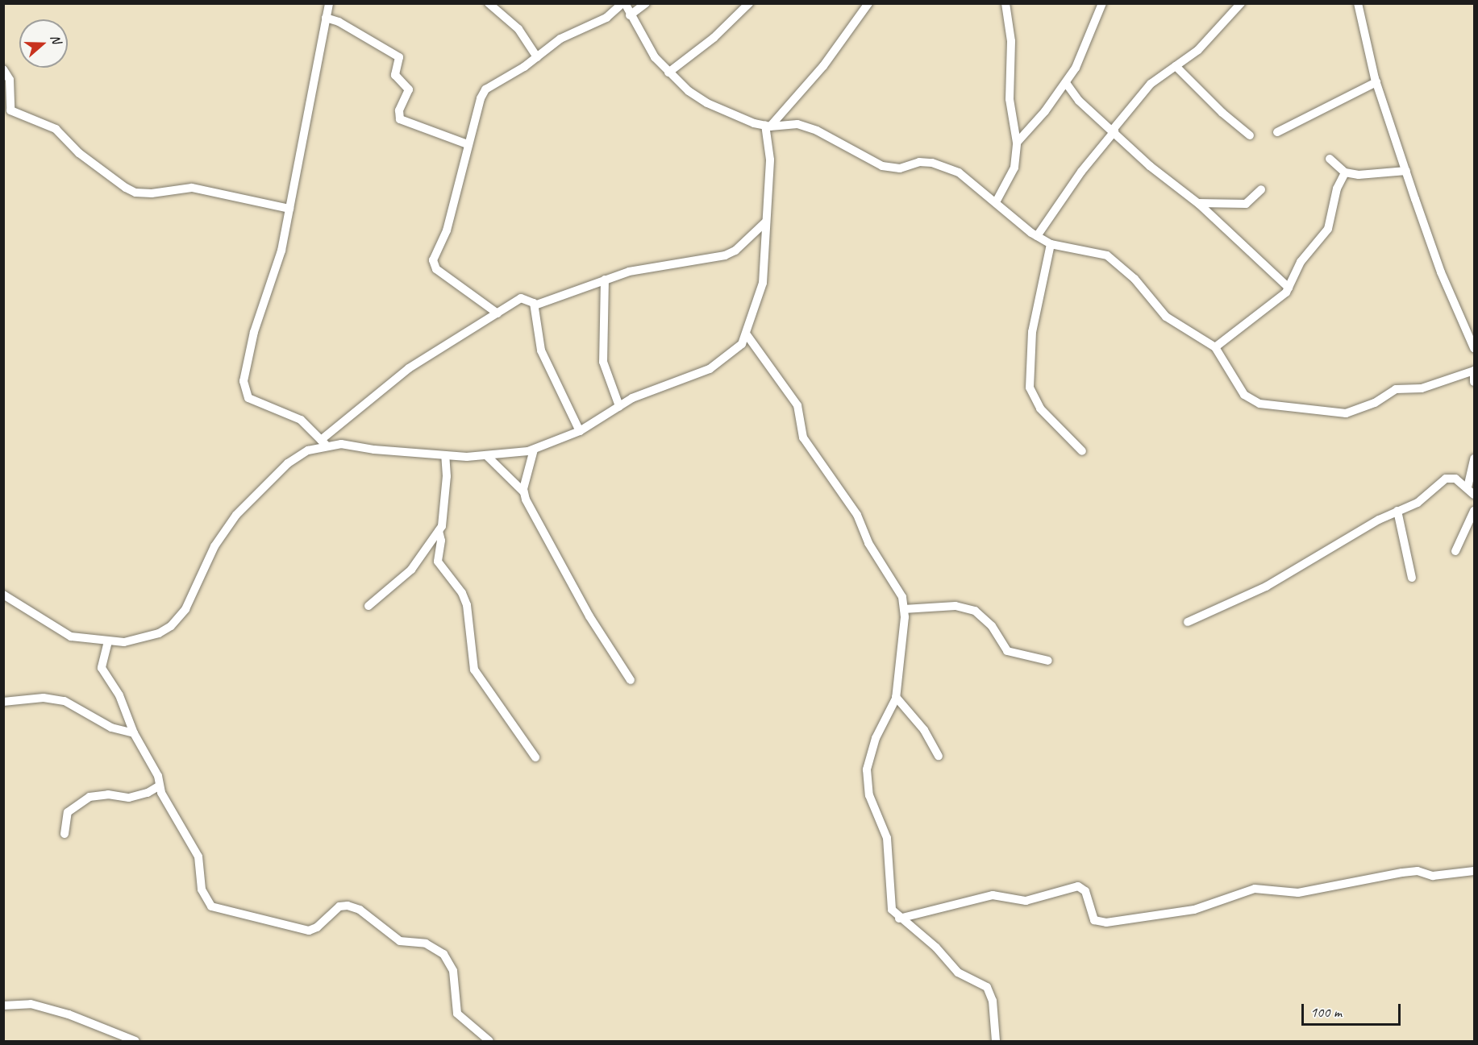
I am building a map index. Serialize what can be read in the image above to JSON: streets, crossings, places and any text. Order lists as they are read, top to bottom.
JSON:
{
  "scale_bar": "100 m",
  "north": "right"
}
